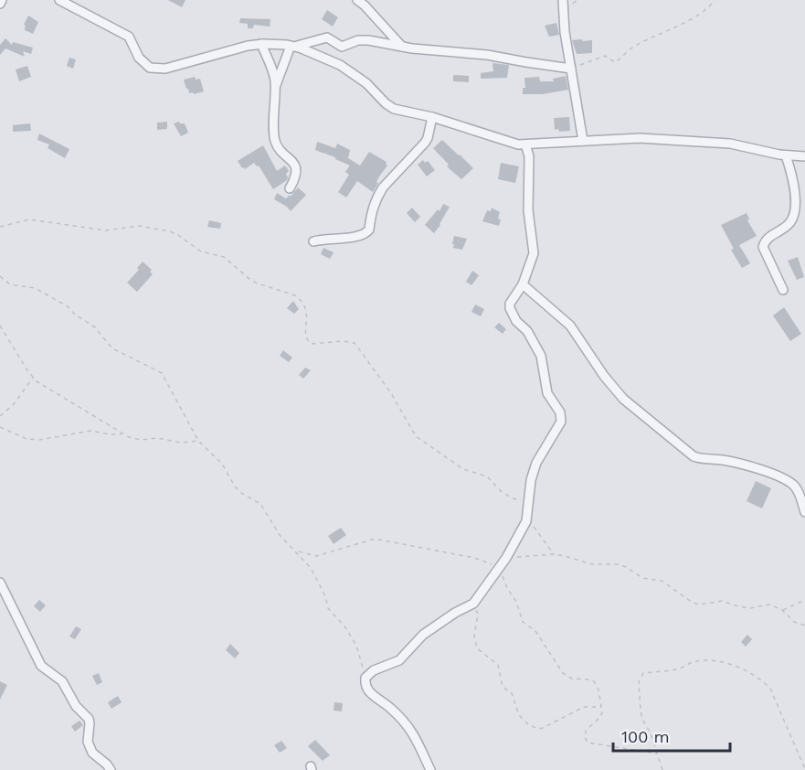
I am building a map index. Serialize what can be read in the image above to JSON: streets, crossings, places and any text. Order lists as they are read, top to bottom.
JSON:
{
  "scale_bar": "100 m"
}
